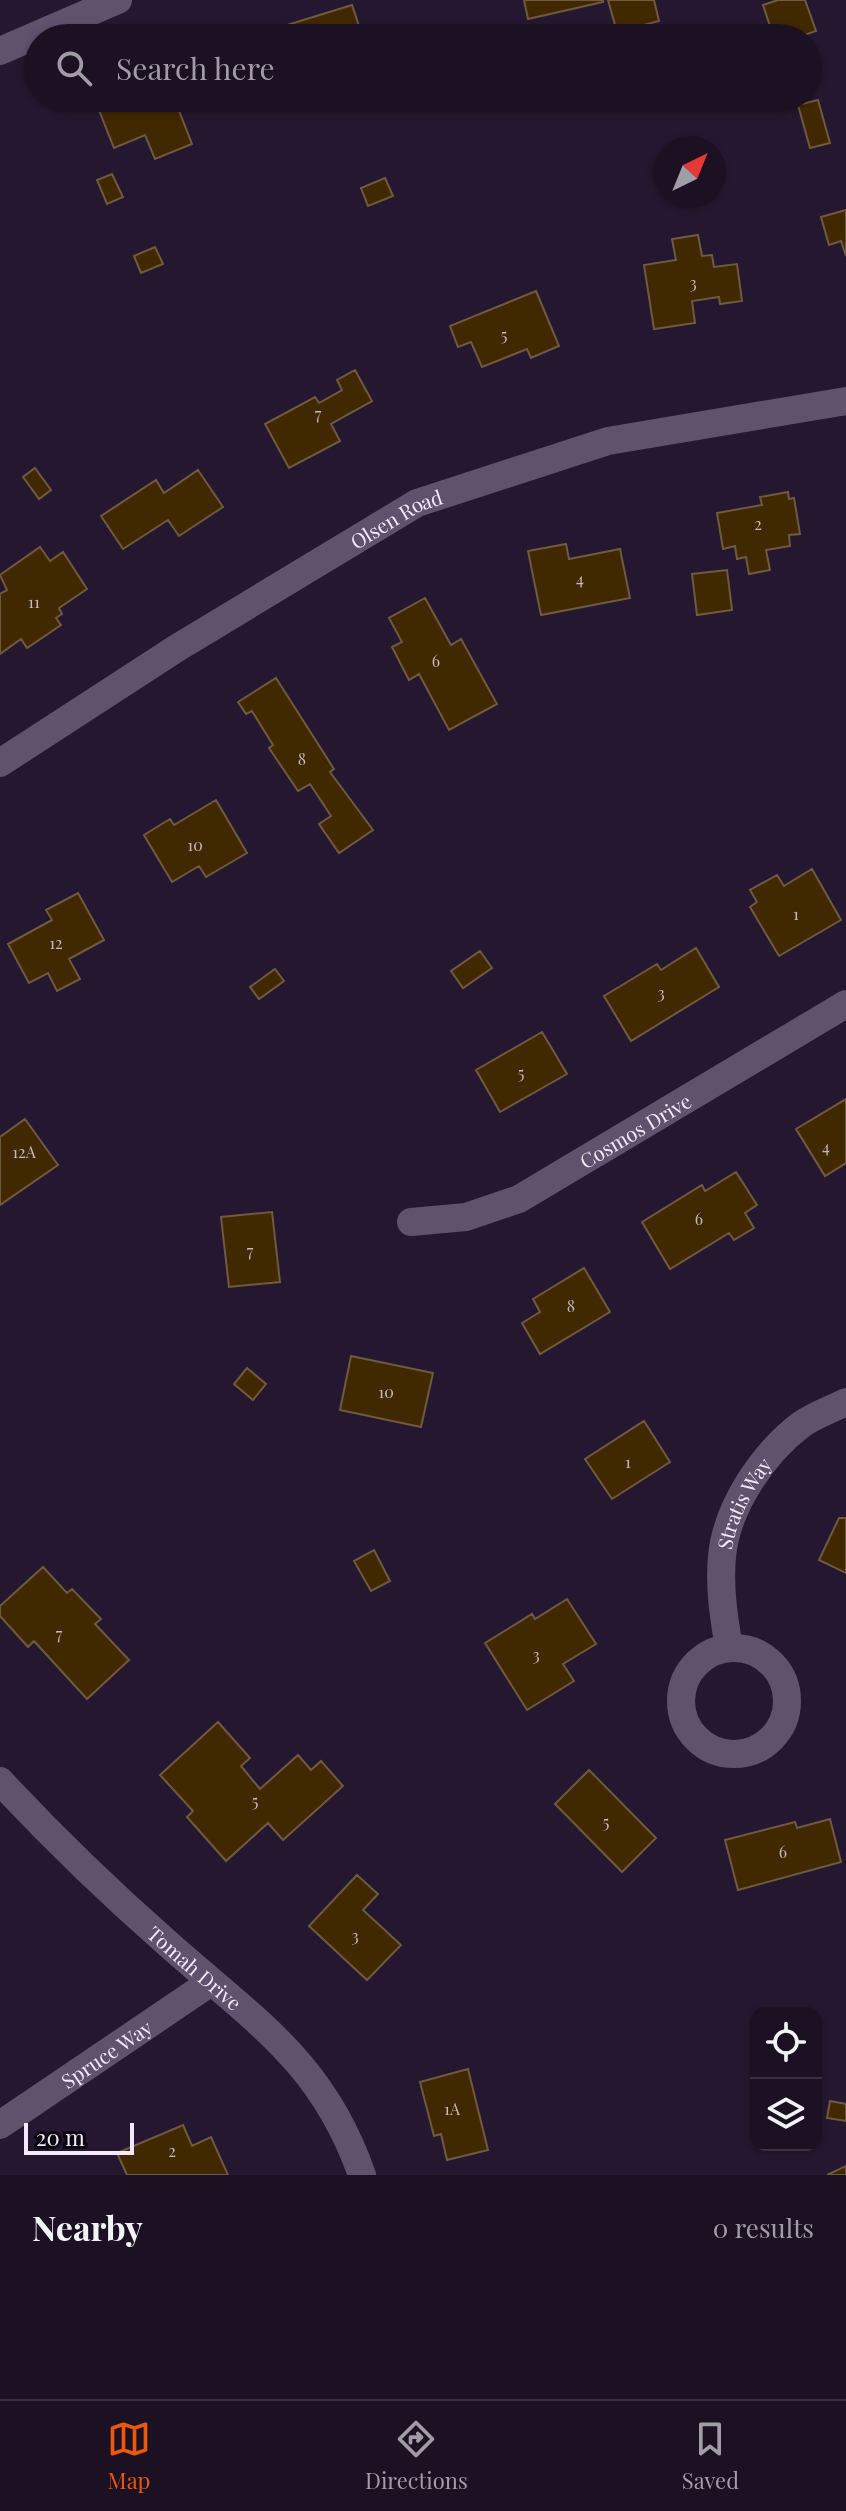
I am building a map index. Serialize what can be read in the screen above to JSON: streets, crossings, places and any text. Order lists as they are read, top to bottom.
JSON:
{
  "streets": {
    "street": [
      "Olsen Road",
      "Cosmos Drive",
      "Stratis Way",
      "Tomah Drive",
      "Spruce Way"
    ]
  },
  "crossings": [
    ["Tomah Drive", "Spruce Way"]
  ],
  "house_numbers": [
    "3",
    "5",
    "7",
    "2",
    "4",
    "11",
    "6",
    "8",
    "10",
    "1",
    "12",
    "3",
    "5",
    "4",
    "12A",
    "6",
    "7",
    "8",
    "10",
    "1",
    "7",
    "3",
    "5",
    "5",
    "6",
    "3",
    "1A",
    "2"
  ],
  "scale_bar": "20 m",
  "north": "top right",
  "page": {
    "search": "Search here",
    "scale": "20 m",
    "heading": ["Nearby", "0 results"],
    "nav": ["Map", "Directions", "Saved"]
  }
}
